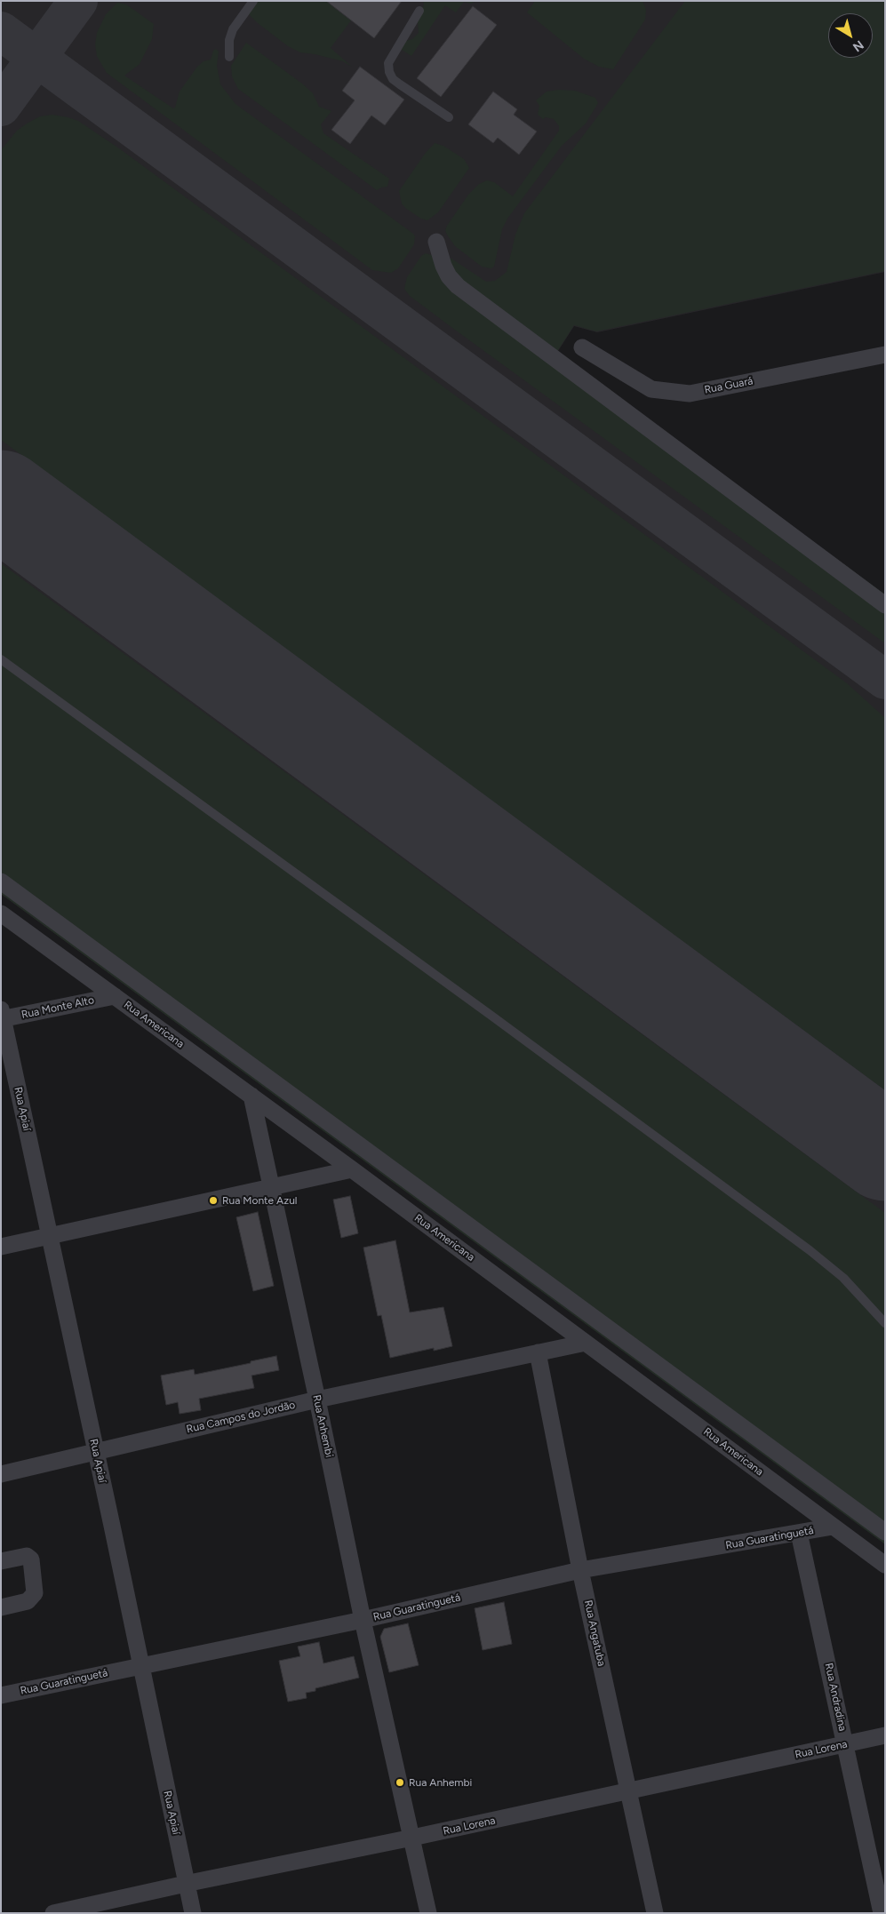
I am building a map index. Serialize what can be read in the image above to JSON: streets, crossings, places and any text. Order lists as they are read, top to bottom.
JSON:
{
  "streets": {
    "street": [
      "Rua Guará",
      "Rua Monte Alto",
      "Rua Americana",
      "Rua Apiaí",
      "Rua Campos do Jordão",
      "Rua Anhembi",
      "Rua Guaratinguetá",
      "Rua Angatuba",
      "Rua Andradina",
      "Rua Lorena"
    ]
  },
  "crossings": [
    ["Rua Monte Alto", "Rua Americana"],
    ["Rua Monte Alto", "Rua Apiaí"],
    ["Rua Americana", "Rua Campos do Jordão"],
    ["Rua Americana", "Rua Anhembi"],
    ["Rua Americana", "Rua Guaratinguetá"],
    ["Rua Apiaí", "Rua Campos do Jordão"],
    ["Rua Apiaí", "Rua Guaratinguetá"],
    ["Rua Apiaí", "Rua Lorena"],
    ["Rua Campos do Jordão", "Rua Anhembi"],
    ["Rua Campos do Jordão", "Rua Angatuba"],
    ["Rua Anhembi", "Rua Guaratinguetá"],
    ["Rua Anhembi", "Rua Lorena"],
    ["Rua Guaratinguetá", "Rua Angatuba"],
    ["Rua Guaratinguetá", "Rua Andradina"],
    ["Rua Angatuba", "Rua Lorena"],
    ["Rua Andradina", "Rua Lorena"]
  ],
  "places": ["Rua Monte Azul", "Rua Anhembi"],
  "north": "bottom right"
}
